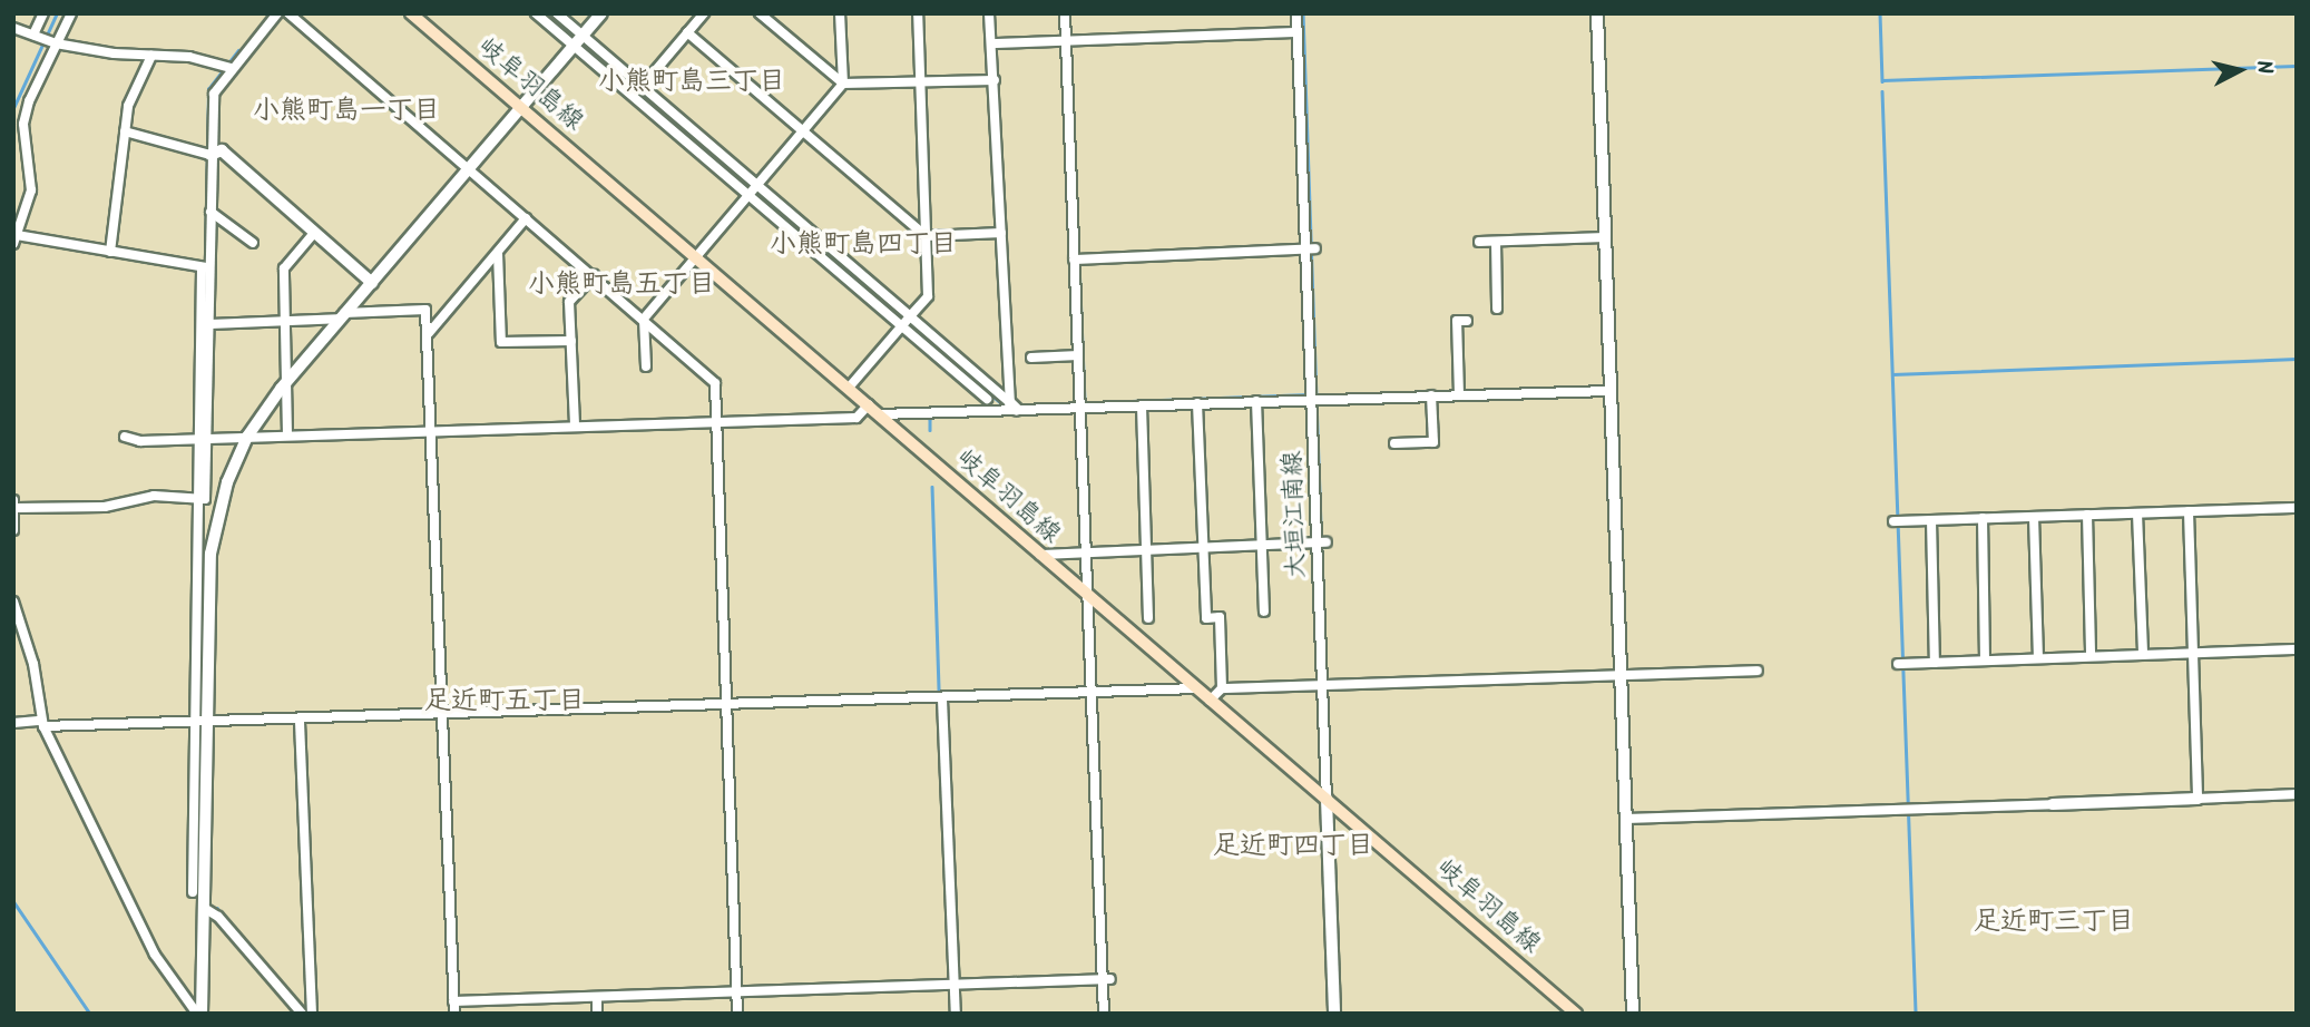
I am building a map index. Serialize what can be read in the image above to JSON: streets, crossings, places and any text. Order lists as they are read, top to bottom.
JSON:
{
  "streets": {
    "main road": ["岐阜羽島線"],
    "street": ["大垣江南線"]
  },
  "crossings": [
    ["岐阜羽島線", "大垣江南線"]
  ],
  "districts": [
    "小熊町島三丁目",
    "小熊町島一丁目",
    "小熊町島四丁目",
    "小熊町島五丁目",
    "足近町五丁目",
    "足近町四丁目",
    "足近町三丁目"
  ],
  "north": "right"
}
